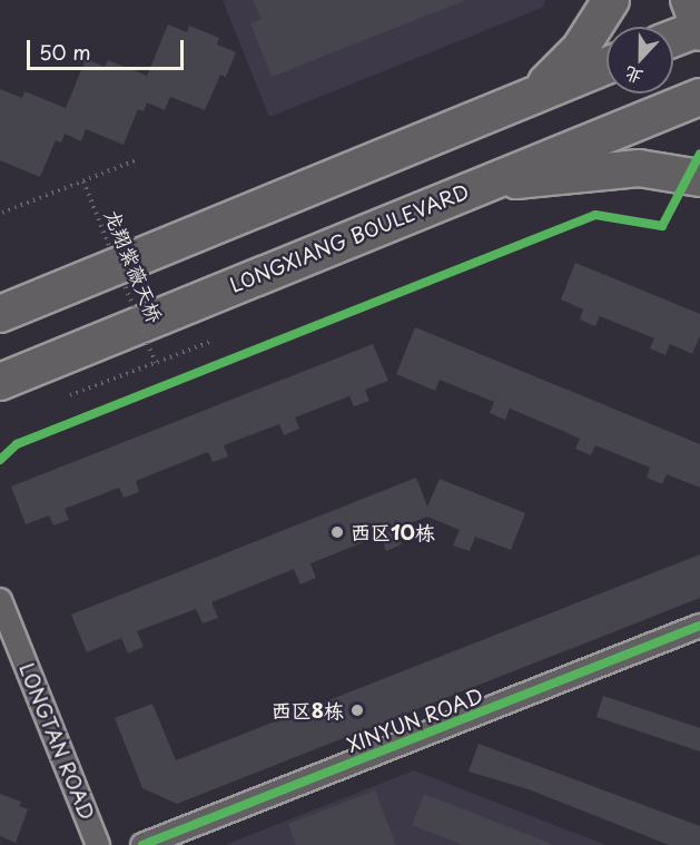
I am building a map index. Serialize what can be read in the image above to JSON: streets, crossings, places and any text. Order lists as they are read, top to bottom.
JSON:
{
  "streets": {
    "main road": ["LONGXIANG BOULEVARD"],
    "street": ["XINYUN ROAD", "LONGTAN ROAD"],
    "path": ["龙翔紫薇天桥"]
  },
  "places": ["西区10栋", "西区8栋"],
  "scale_bar": "50 m",
  "north": "bottom"
}
